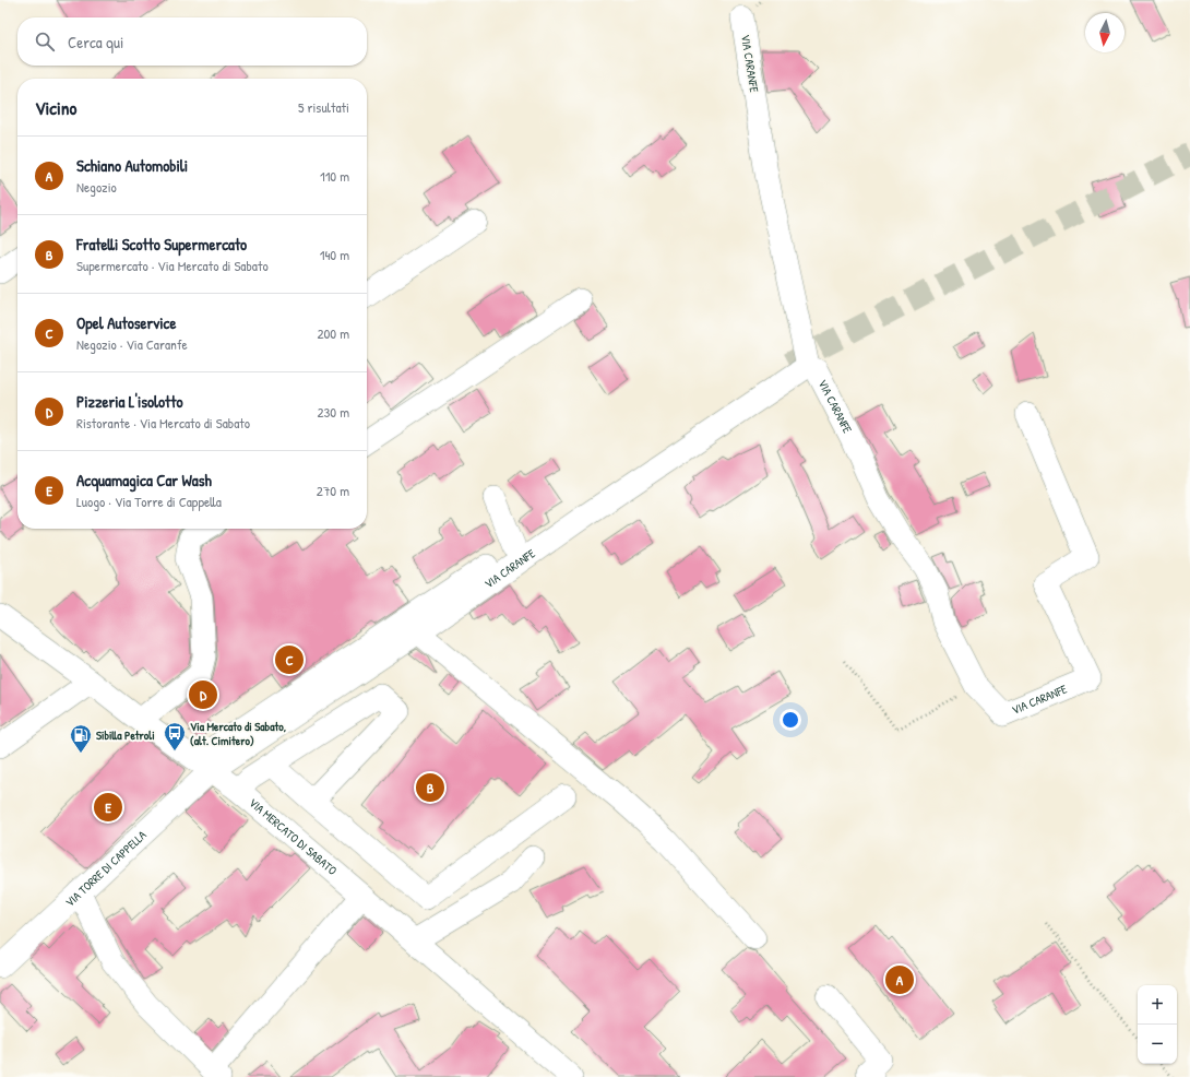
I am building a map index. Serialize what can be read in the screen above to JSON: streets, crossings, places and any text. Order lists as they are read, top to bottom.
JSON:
{
  "streets": {
    "street": ["VIA CARANFE", "VIA MERCATO DI SABATO", "VIA TORRE DI CAPPELLA"]
  },
  "crossings": [
    ["VIA CARANFE", "VIA MERCATO DI SABATO"],
    ["VIA CARANFE", "VIA TORRE DI CAPPELLA"],
    ["VIA MERCATO DI SABATO", "VIA TORRE DI CAPPELLA"]
  ],
  "places": {
    "bus stop": ["Via Mercato di Sabato, (alt. Cimitero)"],
    "fuel station": ["Sibilla Petroli"]
  },
  "north": "bottom",
  "page": {
    "search": "Cerca qui",
    "heading": ["Vicino", "5 risultati"],
    "list": [
      {
        "mark": "A",
        "name": "Schiano Automobili",
        "note": "Negozio",
        "value": "110 m"
      },
      {
        "mark": "B",
        "name": "Fratelli Scotto Supermercato",
        "note": "Supermercato · Via Mercato di Sabato",
        "value": "140 m"
      },
      {
        "mark": "C",
        "name": "Opel Autoservice",
        "note": "Negozio · Via Caranfe",
        "value": "200 m"
      },
      {
        "mark": "D",
        "name": "Pizzeria L'isolotto",
        "note": "Ristorante · Via Mercato di Sabato",
        "value": "230 m"
      },
      {
        "mark": "E",
        "name": "Acquamagica Car Wash",
        "note": "Luogo · Via Torre di Cappella",
        "value": "270 m"
      }
    ],
    "pins": [
      "C",
      "D",
      "B",
      "E",
      "A"
    ],
    "map_buttons": ["+", "−"]
  }
}
